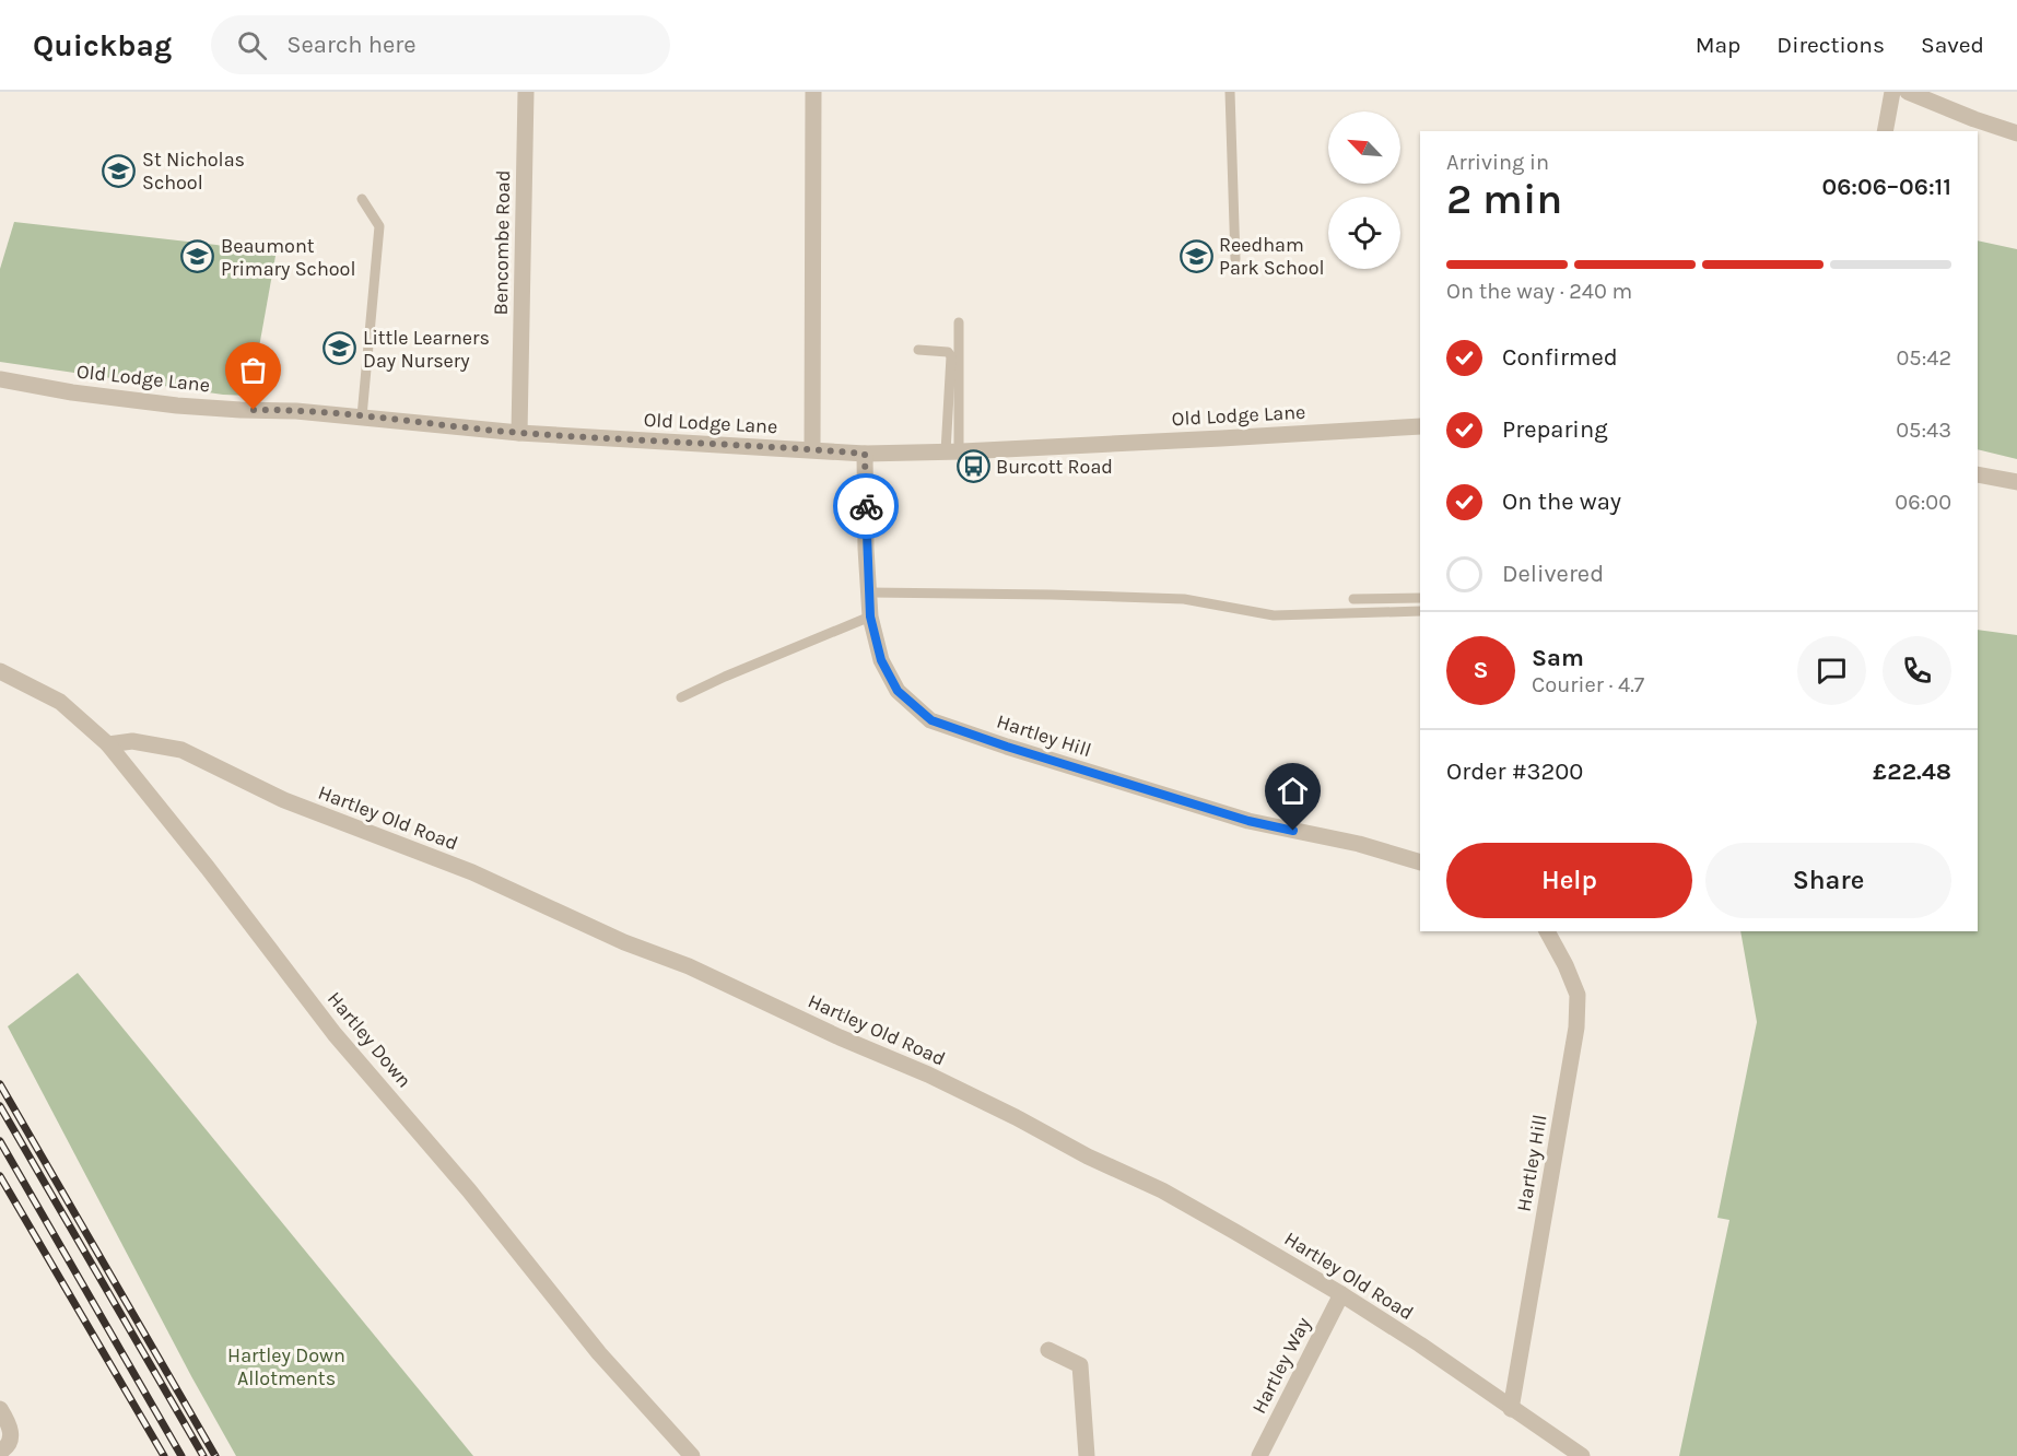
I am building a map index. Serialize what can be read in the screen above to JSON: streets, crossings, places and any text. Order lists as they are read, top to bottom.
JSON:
{
  "streets": {
    "street": [
      "Bencombe Road",
      "Old Lodge Lane",
      "Hartley Hill",
      "Hartley Old Road",
      "Hartley Down",
      "Hartley Way"
    ]
  },
  "crossings": [
    ["Bencombe Road", "Old Lodge Lane"],
    ["Old Lodge Lane", "Hartley Hill"],
    ["Hartley Hill", "Hartley Old Road"],
    ["Hartley Old Road", "Hartley Down"],
    ["Hartley Old Road", "Hartley Way"]
  ],
  "parks": ["Hartley Down Allotments"],
  "places": {
    "school or university": [
      "St Nicholas School",
      "Reedham Park School",
      "Beaumont Primary School",
      "Little Learners Day Nursery"
    ],
    "bus stop": ["Burcott Road"]
  },
  "north": "top left",
  "page": {
    "header": "Quickbag",
    "search": "Search here",
    "nav": ["Map", "Directions", "Saved"],
    "heading": ["2 min", "Arriving in", "06:06–06:11"],
    "panel": [
      "Sam",
      "Courier · 4.7",
      "Order #3200",
      "£22.48"
    ],
    "bar": "On the way · 240 m",
    "list": [
      ["Confirmed", "05:42"],
      ["Preparing", "05:43"],
      ["On the way", "06:00"],
      "Delivered"
    ],
    "round": "S",
    "buttons": ["Help", "Share"]
  }
}
